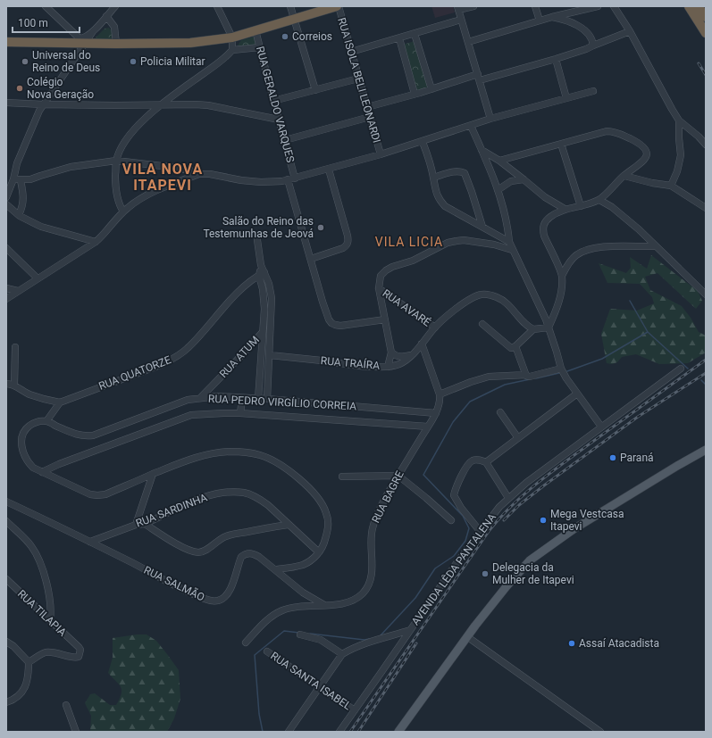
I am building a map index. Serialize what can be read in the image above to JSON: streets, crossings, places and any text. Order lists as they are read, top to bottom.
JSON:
{
  "streets": {
    "street": [
      "RUA ISOLA BELI LEONARDI",
      "RUA GERALDO VARQUES",
      "RUA AVARÉ",
      "RUA ATUM",
      "RUA TRAÍRA",
      "RUA QUATORZE",
      "RUA PEDRO VIRGÍLIO CORREIA",
      "RUA BAGRE",
      "RUA SARDINHA",
      "AVENIDA LÊDA PANTALENA",
      "RUA SALMÃO",
      "RUA TILAPIA",
      "RUA SANTA ISABEL"
    ]
  },
  "crossings": [
    ["RUA AVARÉ", "RUA TRAÍRA"],
    ["RUA ATUM", "RUA PEDRO VIRGÍLIO CORREIA"],
    ["RUA TRAÍRA", "RUA BAGRE"],
    ["RUA PEDRO VIRGÍLIO CORREIA", "RUA BAGRE"],
    ["RUA BAGRE", "RUA SALMÃO"],
    ["RUA SARDINHA", "RUA SALMÃO"],
    ["AVENIDA LÊDA PANTALENA", "RUA SANTA ISABEL"]
  ],
  "districts": ["VILA NOVA ITAPEVI", "VILA LICIA"],
  "places": [
    "Correios",
    "Universal do Reino de Deus",
    "Policia Militar",
    "Colégio Nova Geração",
    "Salão do Reino das Testemunhas de Jeová",
    "Paraná",
    "Mega Vestcasa Itapevi",
    "Delegacia da Mulher de Itapevi",
    "Assaí Atacadista"
  ],
  "scale_bar": "100 m"
}
